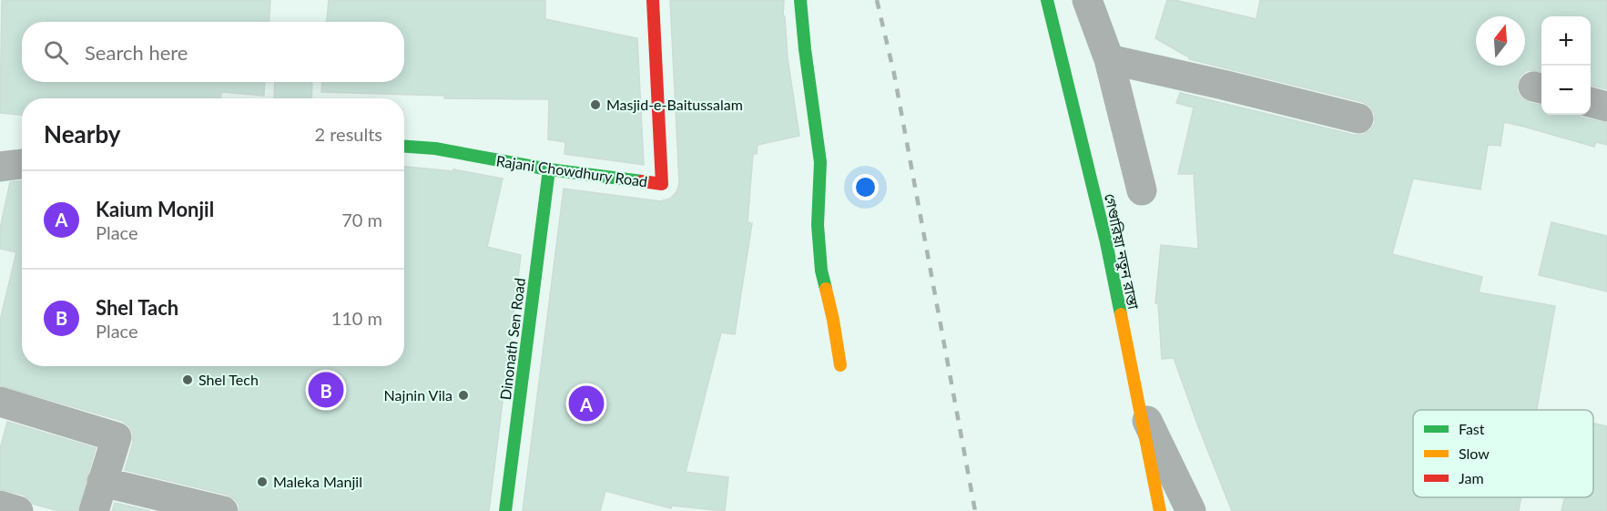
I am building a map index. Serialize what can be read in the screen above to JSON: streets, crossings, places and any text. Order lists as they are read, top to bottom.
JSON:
{
  "streets": {
    "street": ["Rajani Chowdhury Road", "গেণ্ডারিয়া নতুন রাস্তা", "Dinonath Sen Road"]
  },
  "crossings": [
    ["Rajani Chowdhury Road", "Dinonath Sen Road"]
  ],
  "places": [
    "Masjid-e-Baitussalam",
    "Shel Tech",
    "Najnin Vila",
    "Maleka Manjil"
  ],
  "legend": ["Fast", "Slow", "Jam"],
  "north": "top",
  "page": {
    "map_buttons": ["+", "−"],
    "search": "Search here",
    "heading": ["Nearby", "2 results"],
    "list": [
      {
        "mark": "A",
        "name": "Kaium Monjil",
        "note": "Place",
        "value": "70 m"
      },
      {
        "mark": "B",
        "name": "Shel Tach",
        "note": "Place",
        "value": "110 m"
      }
    ],
    "pins": ["B", "A"]
  }
}
